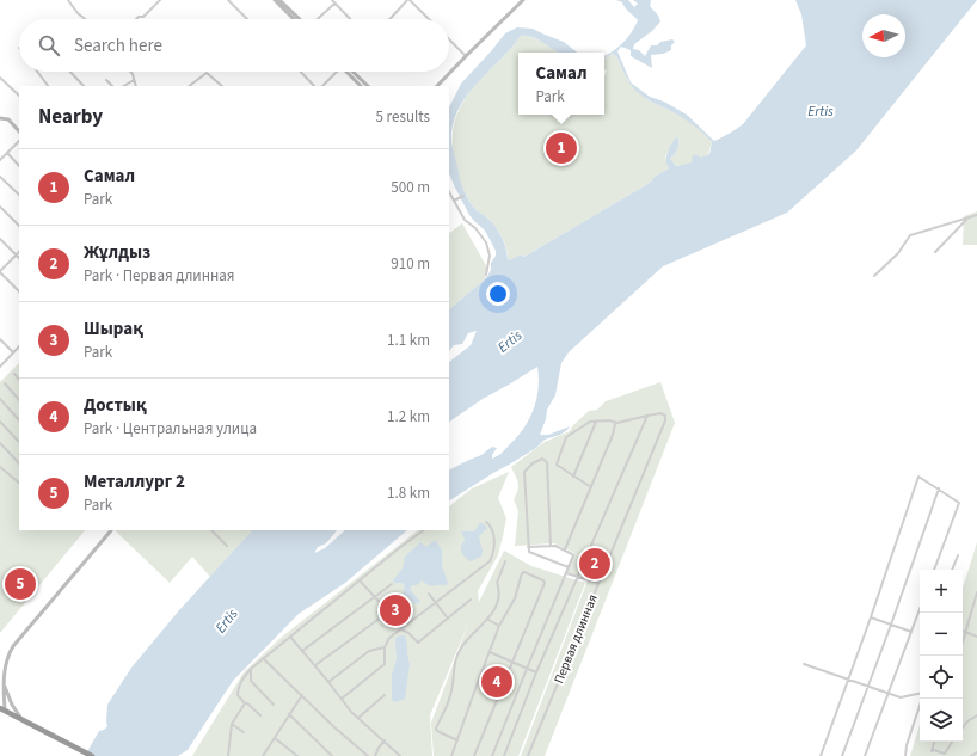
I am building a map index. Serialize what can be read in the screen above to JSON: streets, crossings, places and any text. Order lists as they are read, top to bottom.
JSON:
{
  "streets": {
    "street": ["Первая длинная"]
  },
  "water": ["Ertis"],
  "north": "left",
  "page": {
    "search": "Search here",
    "popup": ["Самал", "Park"],
    "heading": ["Nearby", "5 results"],
    "pins": [
      "1",
      "2",
      "5",
      "3",
      "4"
    ],
    "list": [
      {
        "mark": "1",
        "name": "Самал",
        "note": "Park",
        "value": "500 m"
      },
      {
        "mark": "2",
        "name": "Жұлдыз",
        "note": "Park · Первая длинная",
        "value": "910 m"
      },
      {
        "mark": "3",
        "name": "Шырақ",
        "note": "Park",
        "value": "1.1 km"
      },
      {
        "mark": "4",
        "name": "Достық",
        "note": "Park · Центральная улица",
        "value": "1.2 km"
      },
      {
        "mark": "5",
        "name": "Металлург 2",
        "note": "Park",
        "value": "1.8 km"
      }
    ],
    "map_buttons": ["+", "−"]
  }
}
